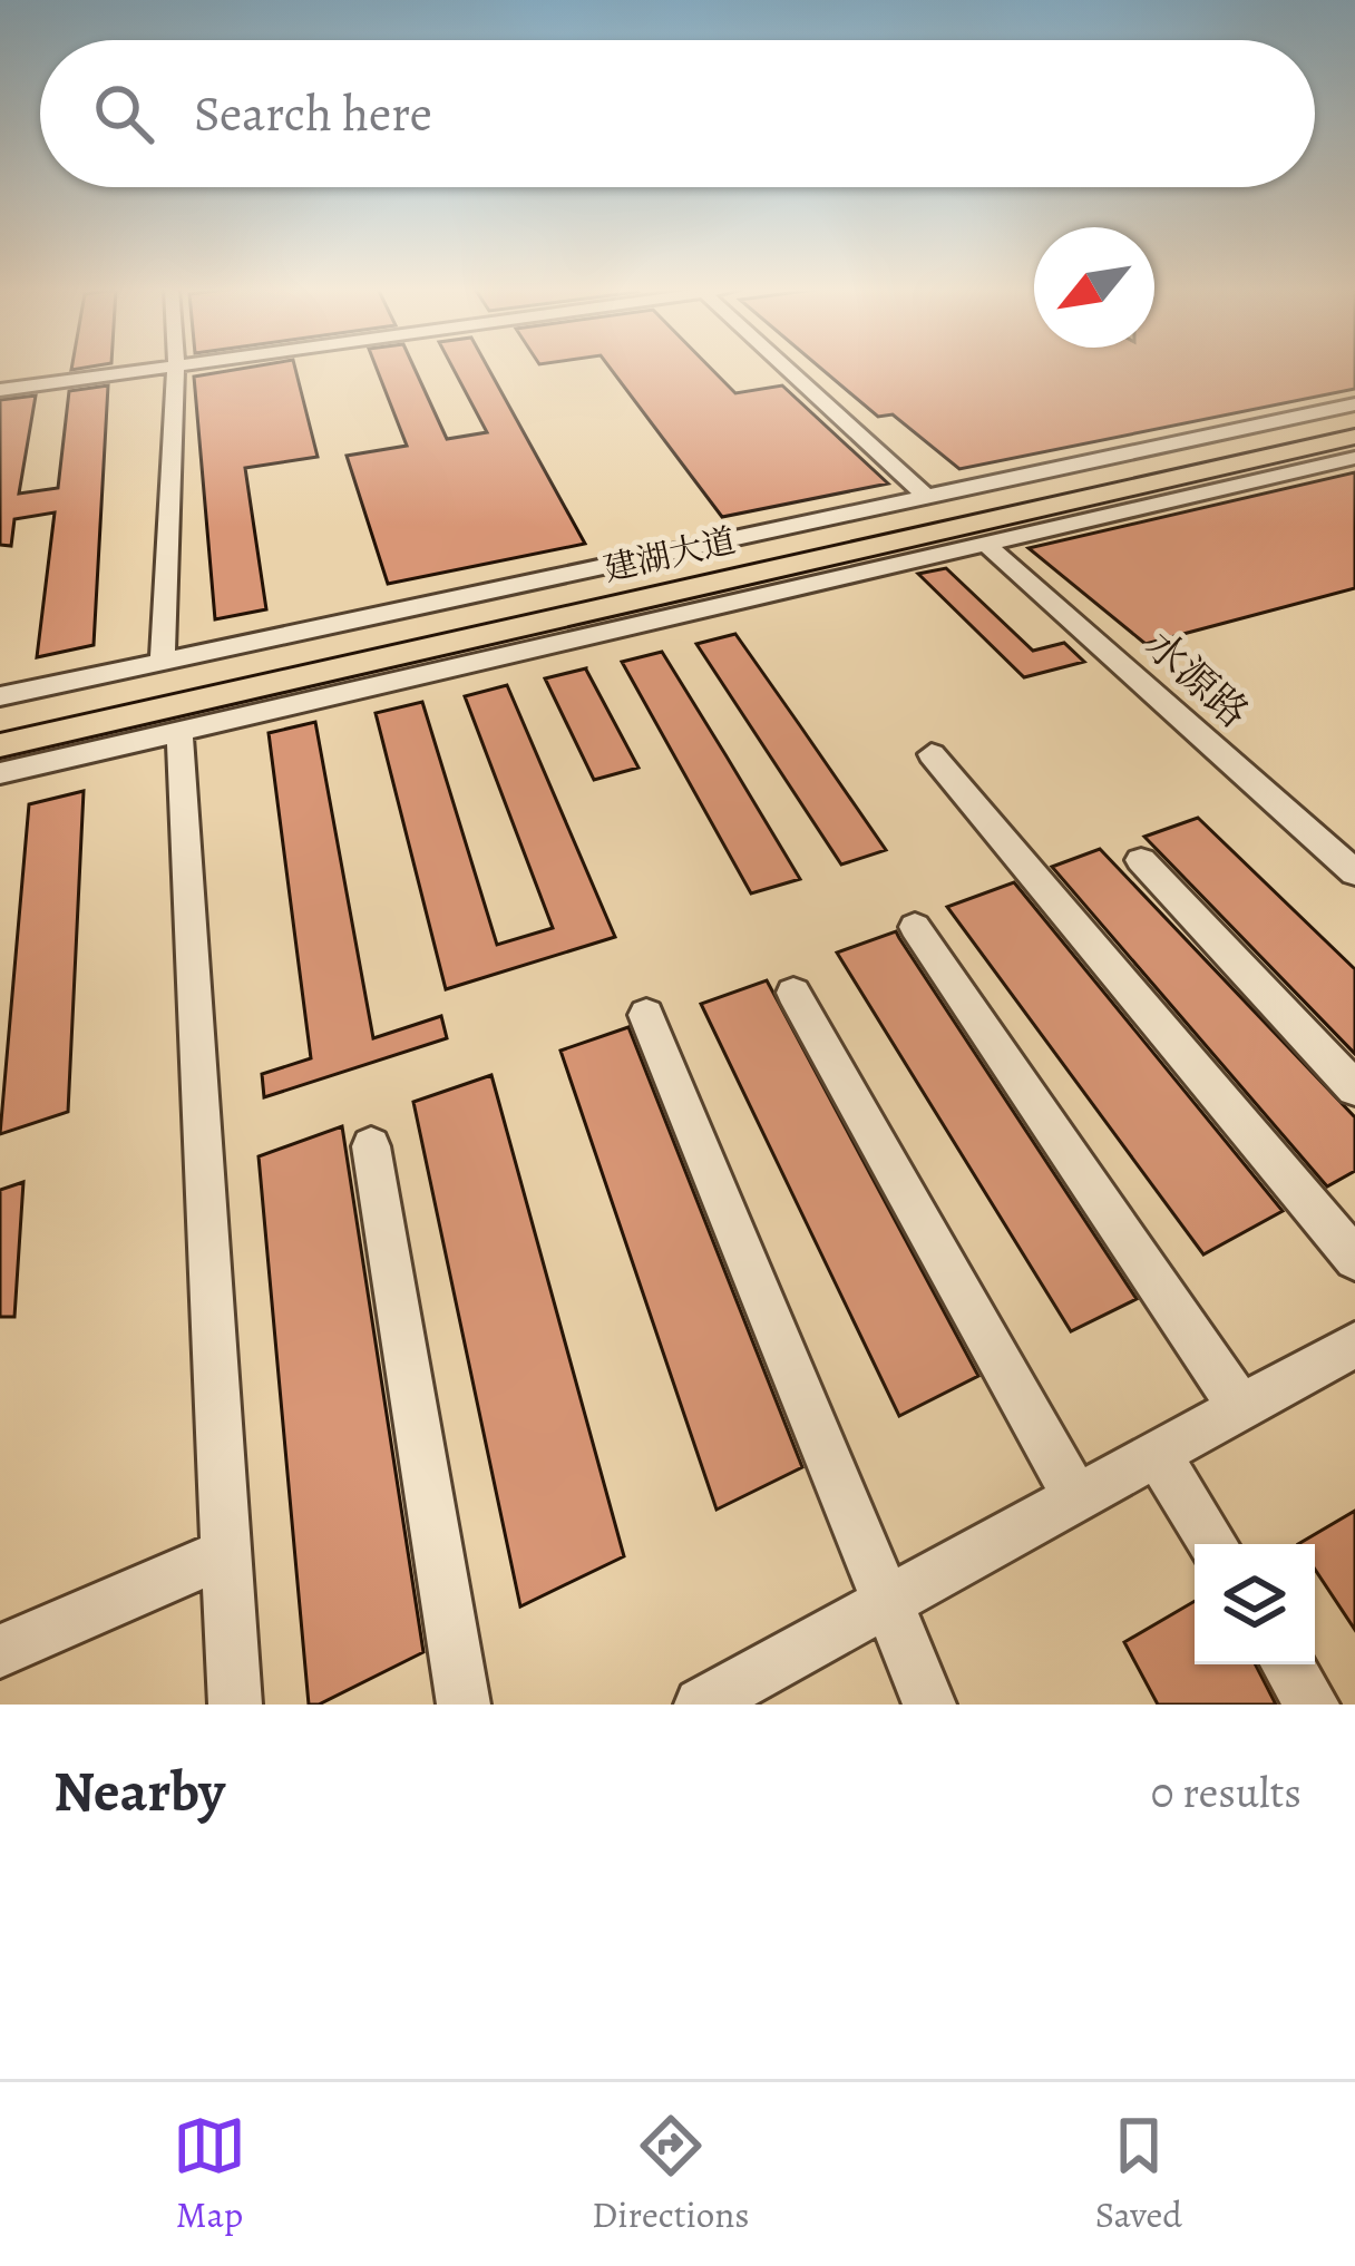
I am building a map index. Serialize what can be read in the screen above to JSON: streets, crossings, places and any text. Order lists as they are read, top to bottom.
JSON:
{
  "streets": {
    "main road": ["建湖大道"],
    "street": ["水源路"]
  },
  "north": "bottom left",
  "page": {
    "search": "Search here",
    "heading": ["Nearby", "0 results"],
    "nav": ["Map", "Directions", "Saved"]
  }
}
